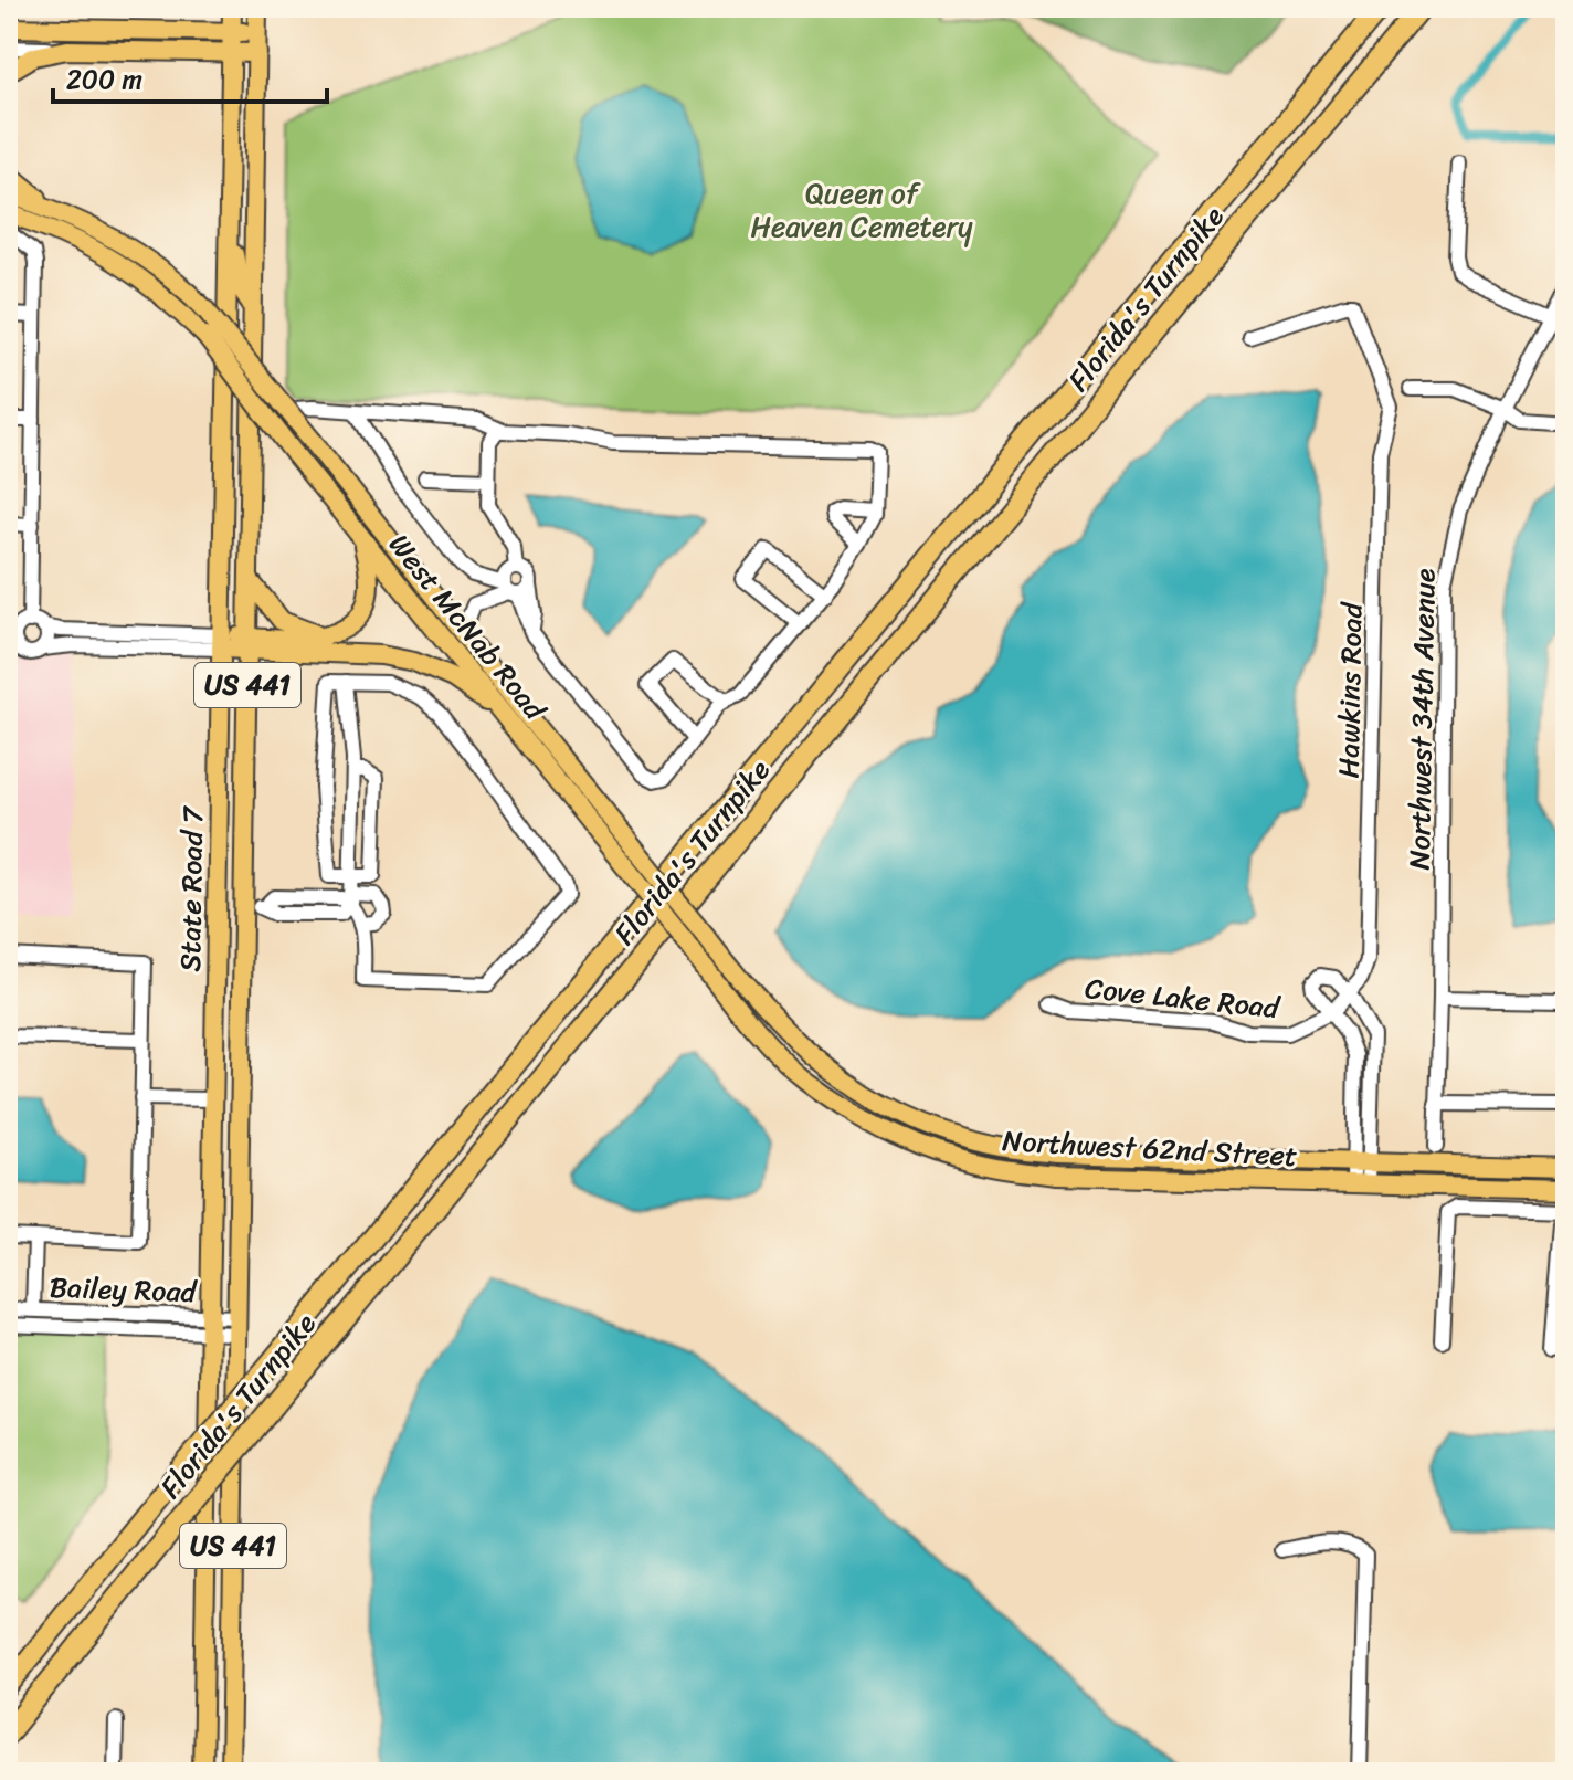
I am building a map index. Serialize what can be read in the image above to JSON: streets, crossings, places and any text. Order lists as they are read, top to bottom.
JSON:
{
  "streets": {
    "highway": ["Florida's Turnpike"],
    "main road": [
      "West McNab Road",
      "US 441",
      "State Road 7",
      "Northwest 62nd Street"
    ],
    "street": [
      "Hawkins Road",
      "Northwest 34th Avenue",
      "Cove Lake Road",
      "Bailey Road"
    ]
  },
  "crossings": [
    ["West McNab Road", "State Road 7"],
    ["West McNab Road", "Northwest 62nd Street"],
    ["Hawkins Road", "Cove Lake Road"],
    ["State Road 7", "Bailey Road"]
  ],
  "parks": ["Queen of Heaven Cemetery"],
  "scale_bar": "200 m"
}
